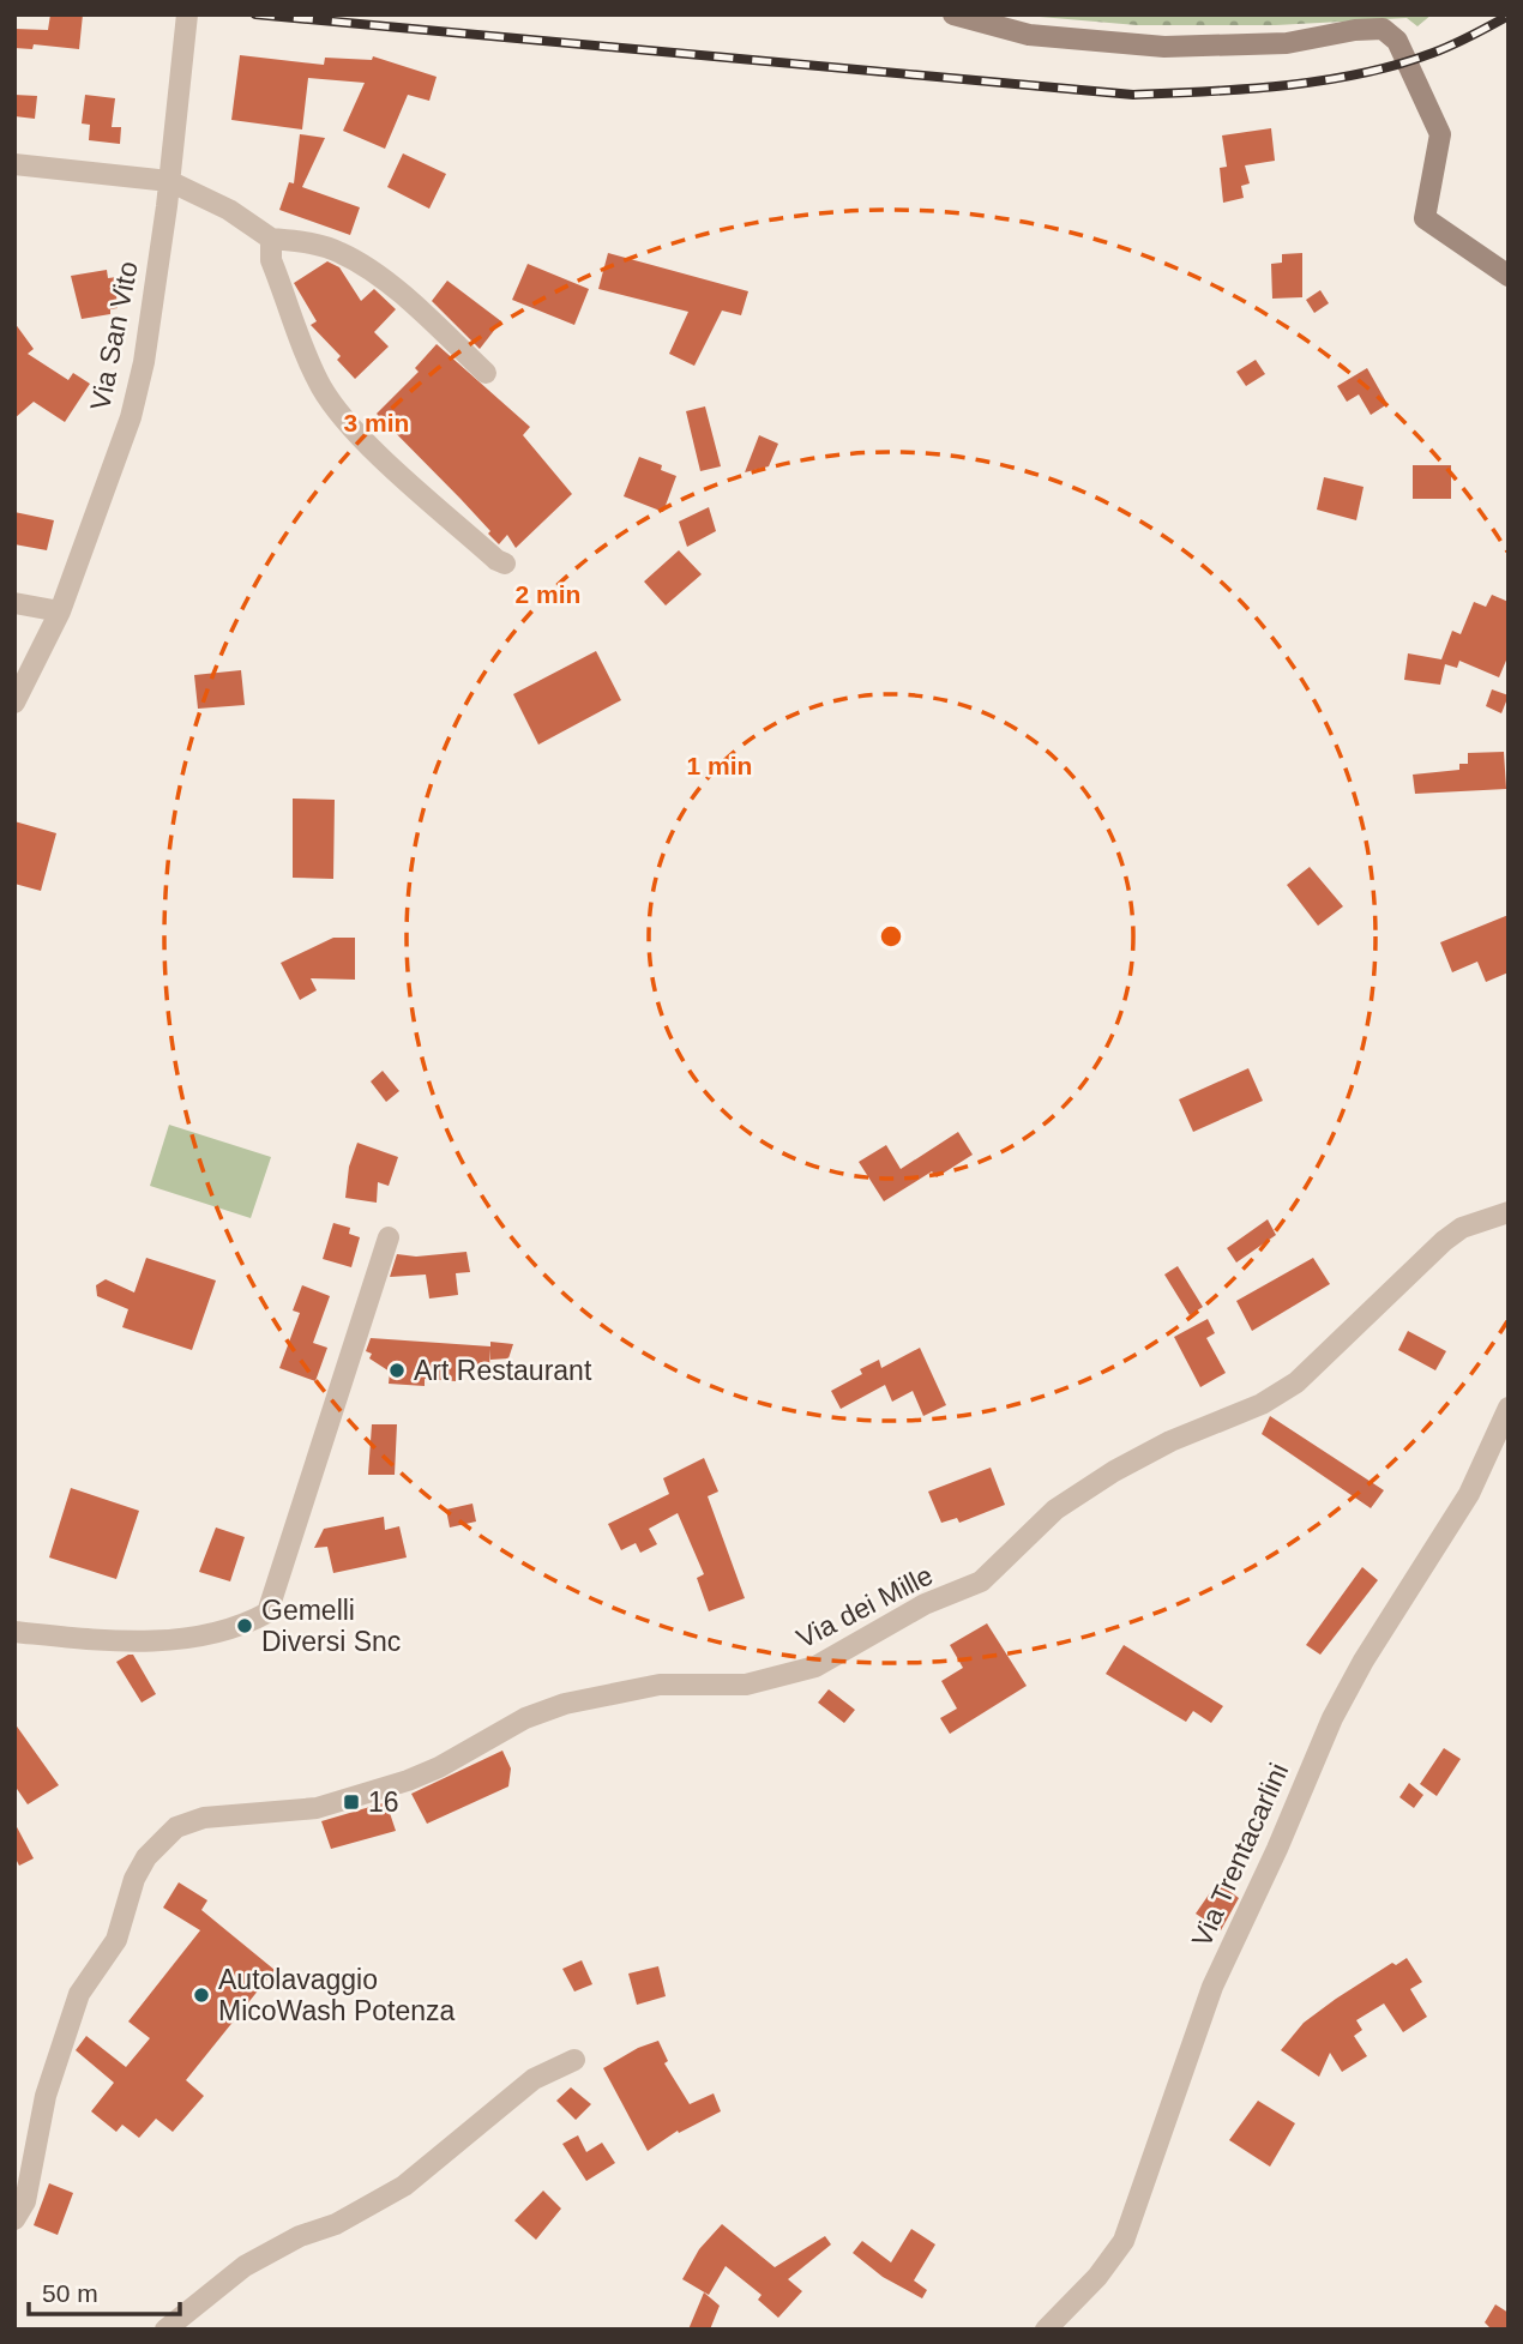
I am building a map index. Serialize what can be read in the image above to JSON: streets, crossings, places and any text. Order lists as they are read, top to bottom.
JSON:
{
  "streets": {
    "street": ["Via San Vito", "Via dei Mille", "Via Trentacarlini"]
  },
  "places": {
    "other": ["Art Restaurant", "Gemelli Diversi Snc", "Autolavaggio MicoWash Potenza"],
    "transit": ["16"]
  },
  "scale_bar": "50 m",
  "rings": ["3 min", "2 min", "1 min"]
}
